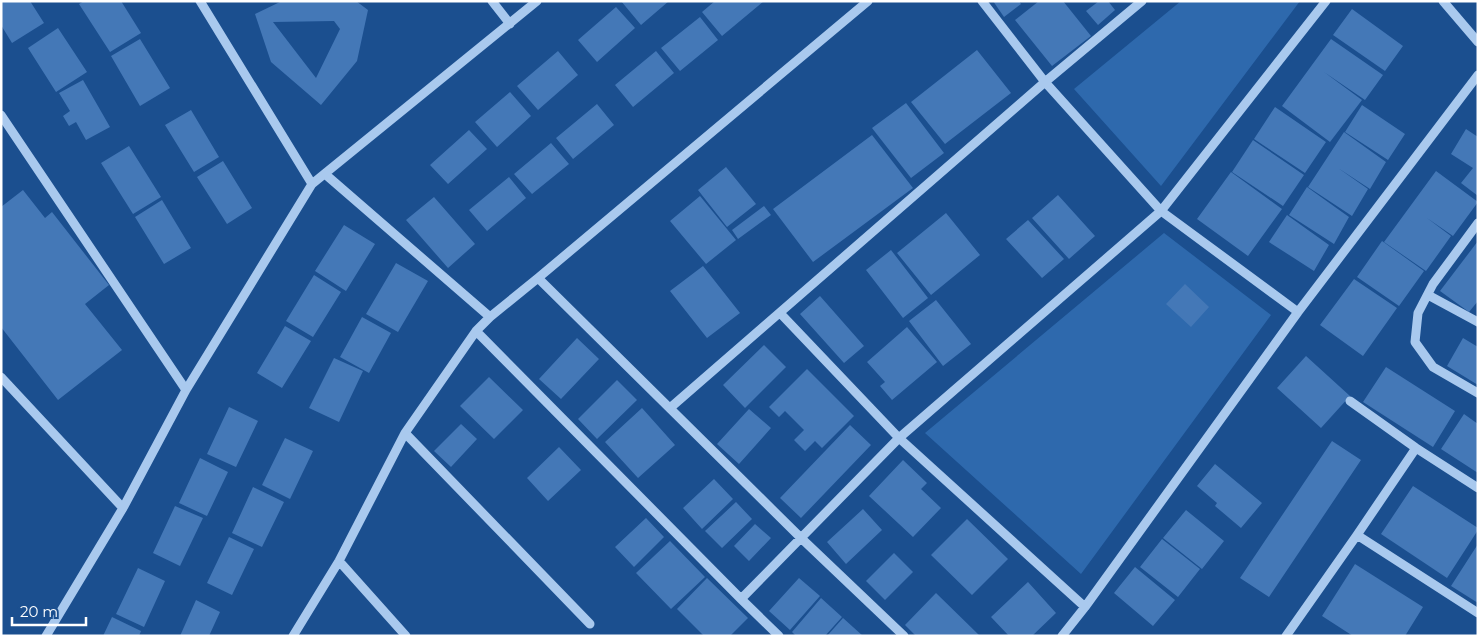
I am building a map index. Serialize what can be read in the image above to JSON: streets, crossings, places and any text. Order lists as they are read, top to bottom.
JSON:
{
  "scale_bar": "20 m"
}
